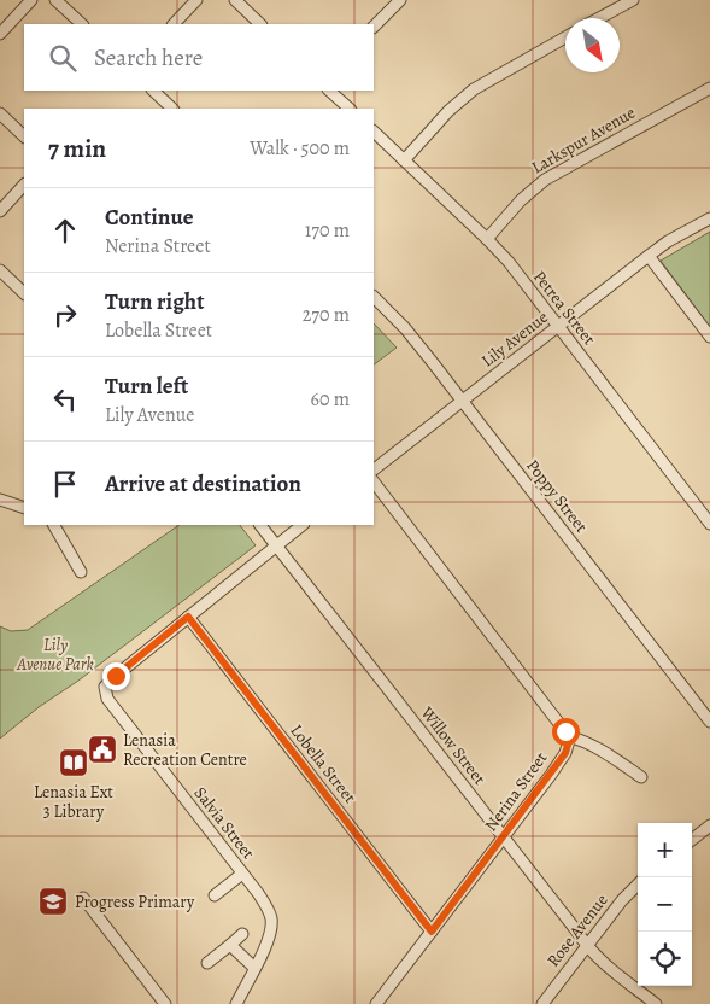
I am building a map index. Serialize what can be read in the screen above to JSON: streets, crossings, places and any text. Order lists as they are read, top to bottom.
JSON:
{
  "streets": {
    "street": [
      "Larkspur Avenue",
      "Petrea Street",
      "Lily Avenue",
      "Poppy Street",
      "Willow Street",
      "Lobella Street",
      "Nerina Street",
      "Salvia Street",
      "Rose Avenue"
    ]
  },
  "crossings": [
    ["Larkspur Avenue", "Petrea Street"],
    ["Petrea Street", "Lily Avenue"],
    ["Lily Avenue", "Poppy Street"],
    ["Willow Street", "Nerina Street"],
    ["Willow Street", "Rose Avenue"],
    ["Lobella Street", "Nerina Street"],
    ["Lobella Street", "Salvia Street"]
  ],
  "parks": ["Lily Avenue Park"],
  "places": {
    "public building": ["Lenasia Recreation Centre"],
    "library": ["Lenasia Ext 3 Library"],
    "school or university": ["Progress Primary"]
  },
  "north": "bottom right",
  "page": {
    "search": "Search here",
    "heading": ["7 min", "Walk · 500 m"],
    "list": [
      ["Continue", "Nerina Street", "170 m"],
      ["Turn right", "Lobella Street", "270 m"],
      ["Turn left", "Lily Avenue", "60 m"],
      "Arrive at destination"
    ],
    "map_buttons": ["+", "−"]
  }
}
